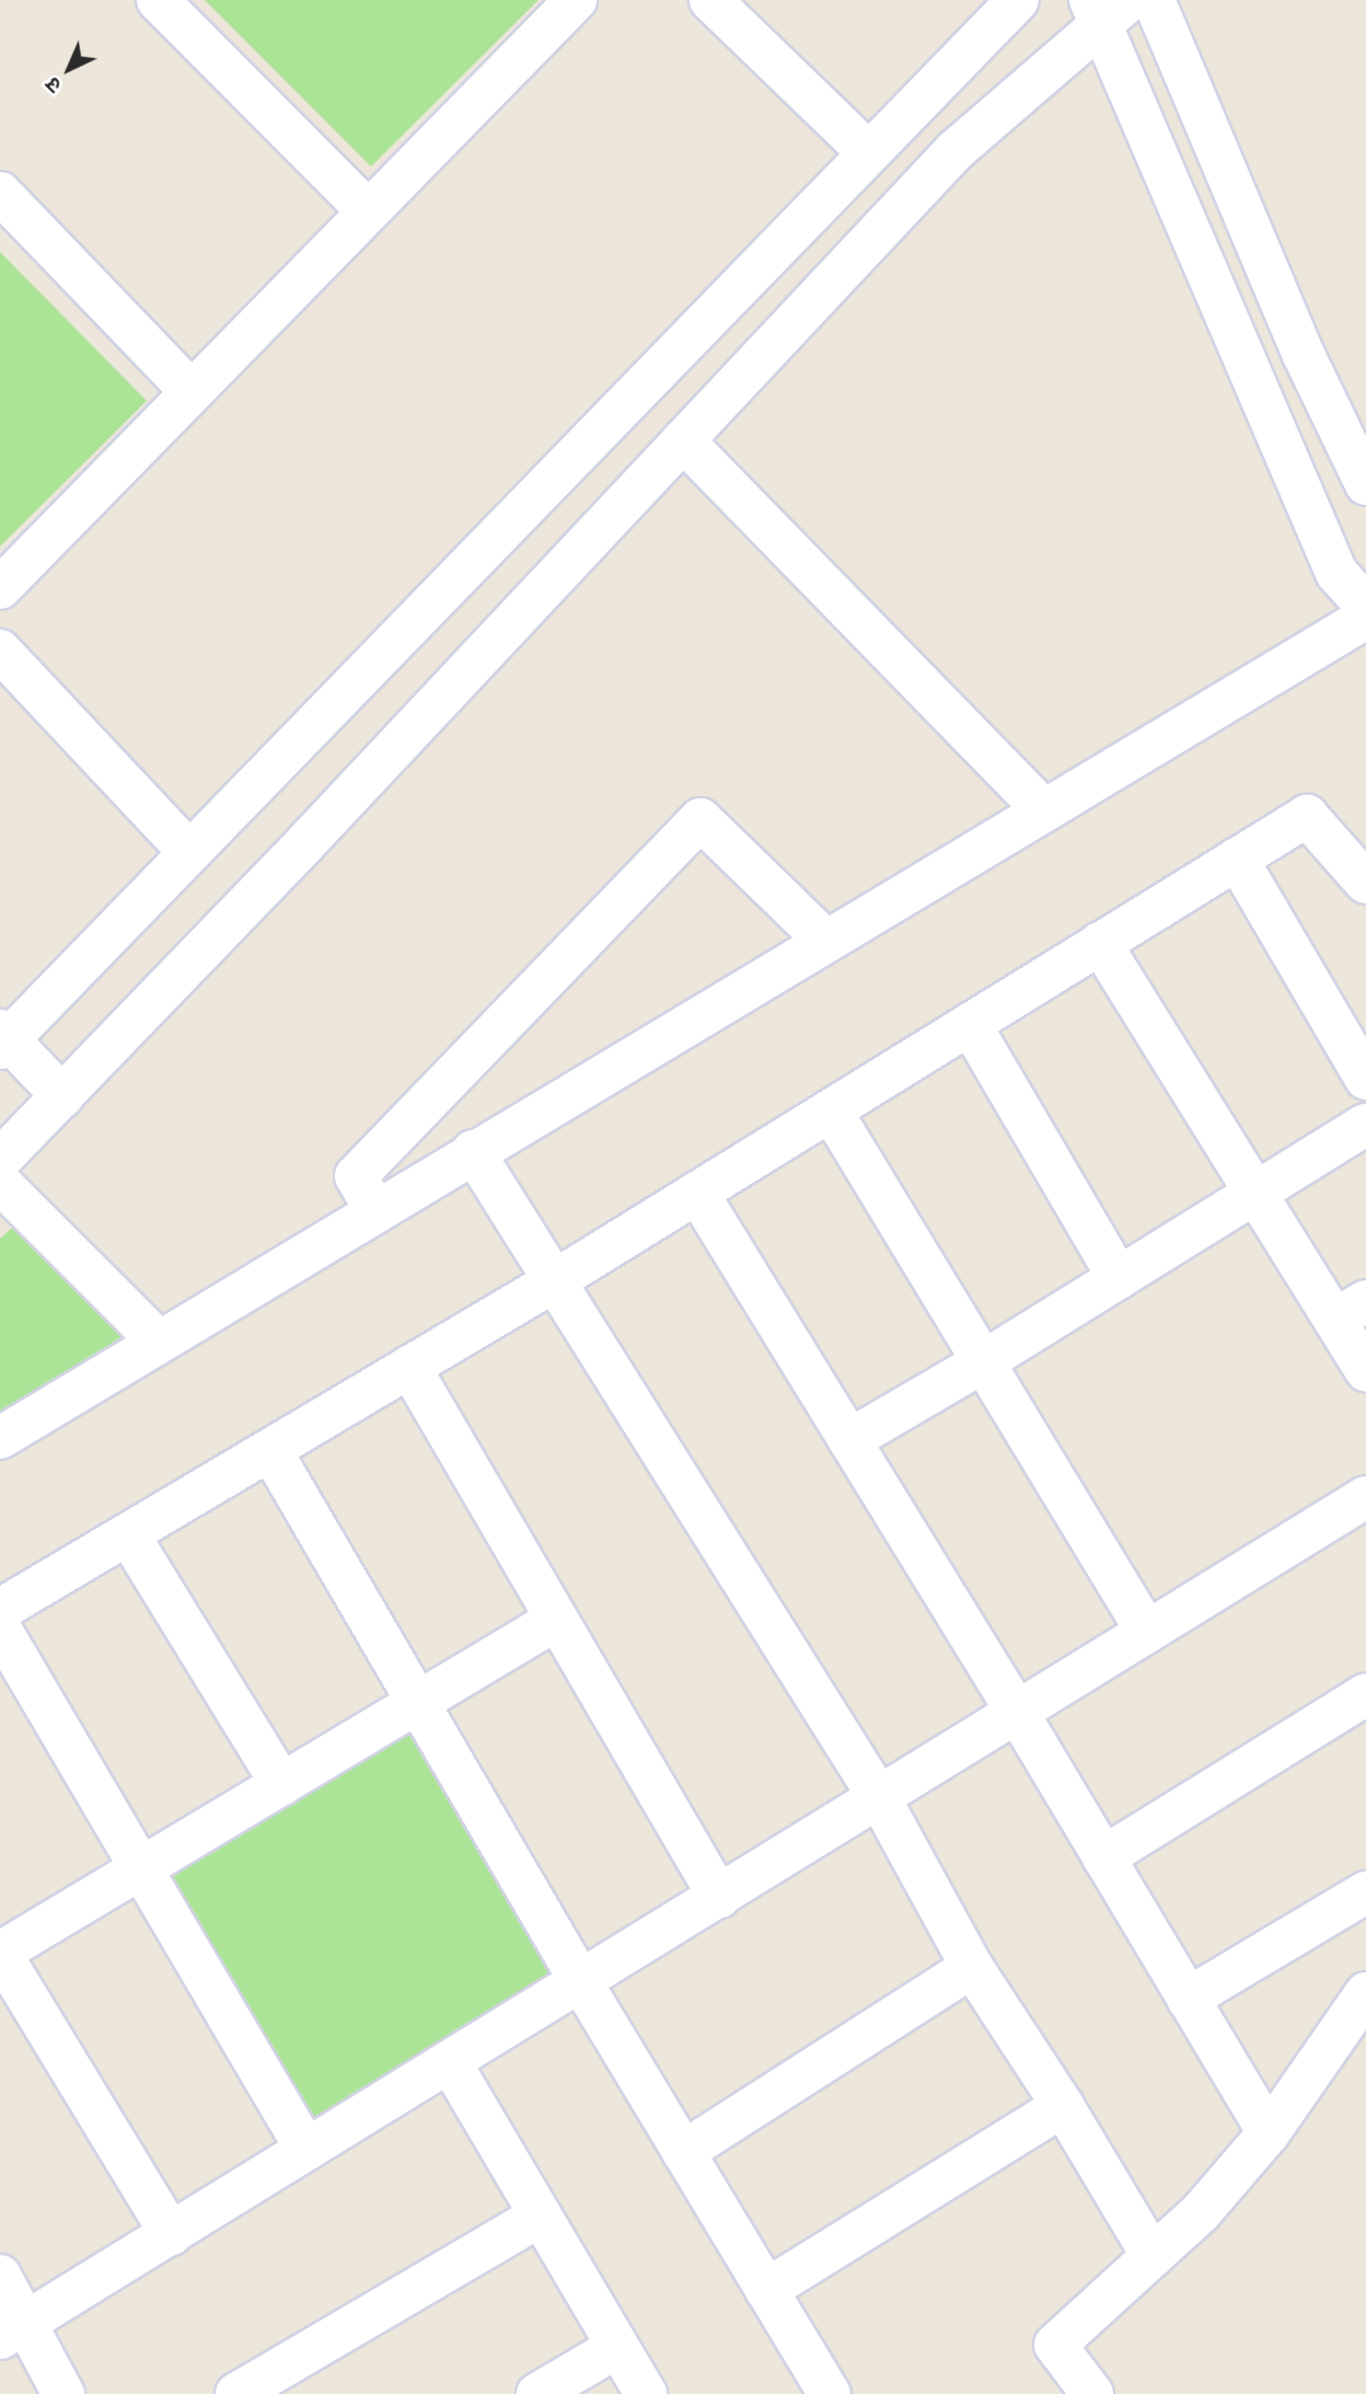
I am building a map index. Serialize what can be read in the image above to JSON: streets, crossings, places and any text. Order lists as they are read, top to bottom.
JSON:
{
  "north": "bottom left"
}
